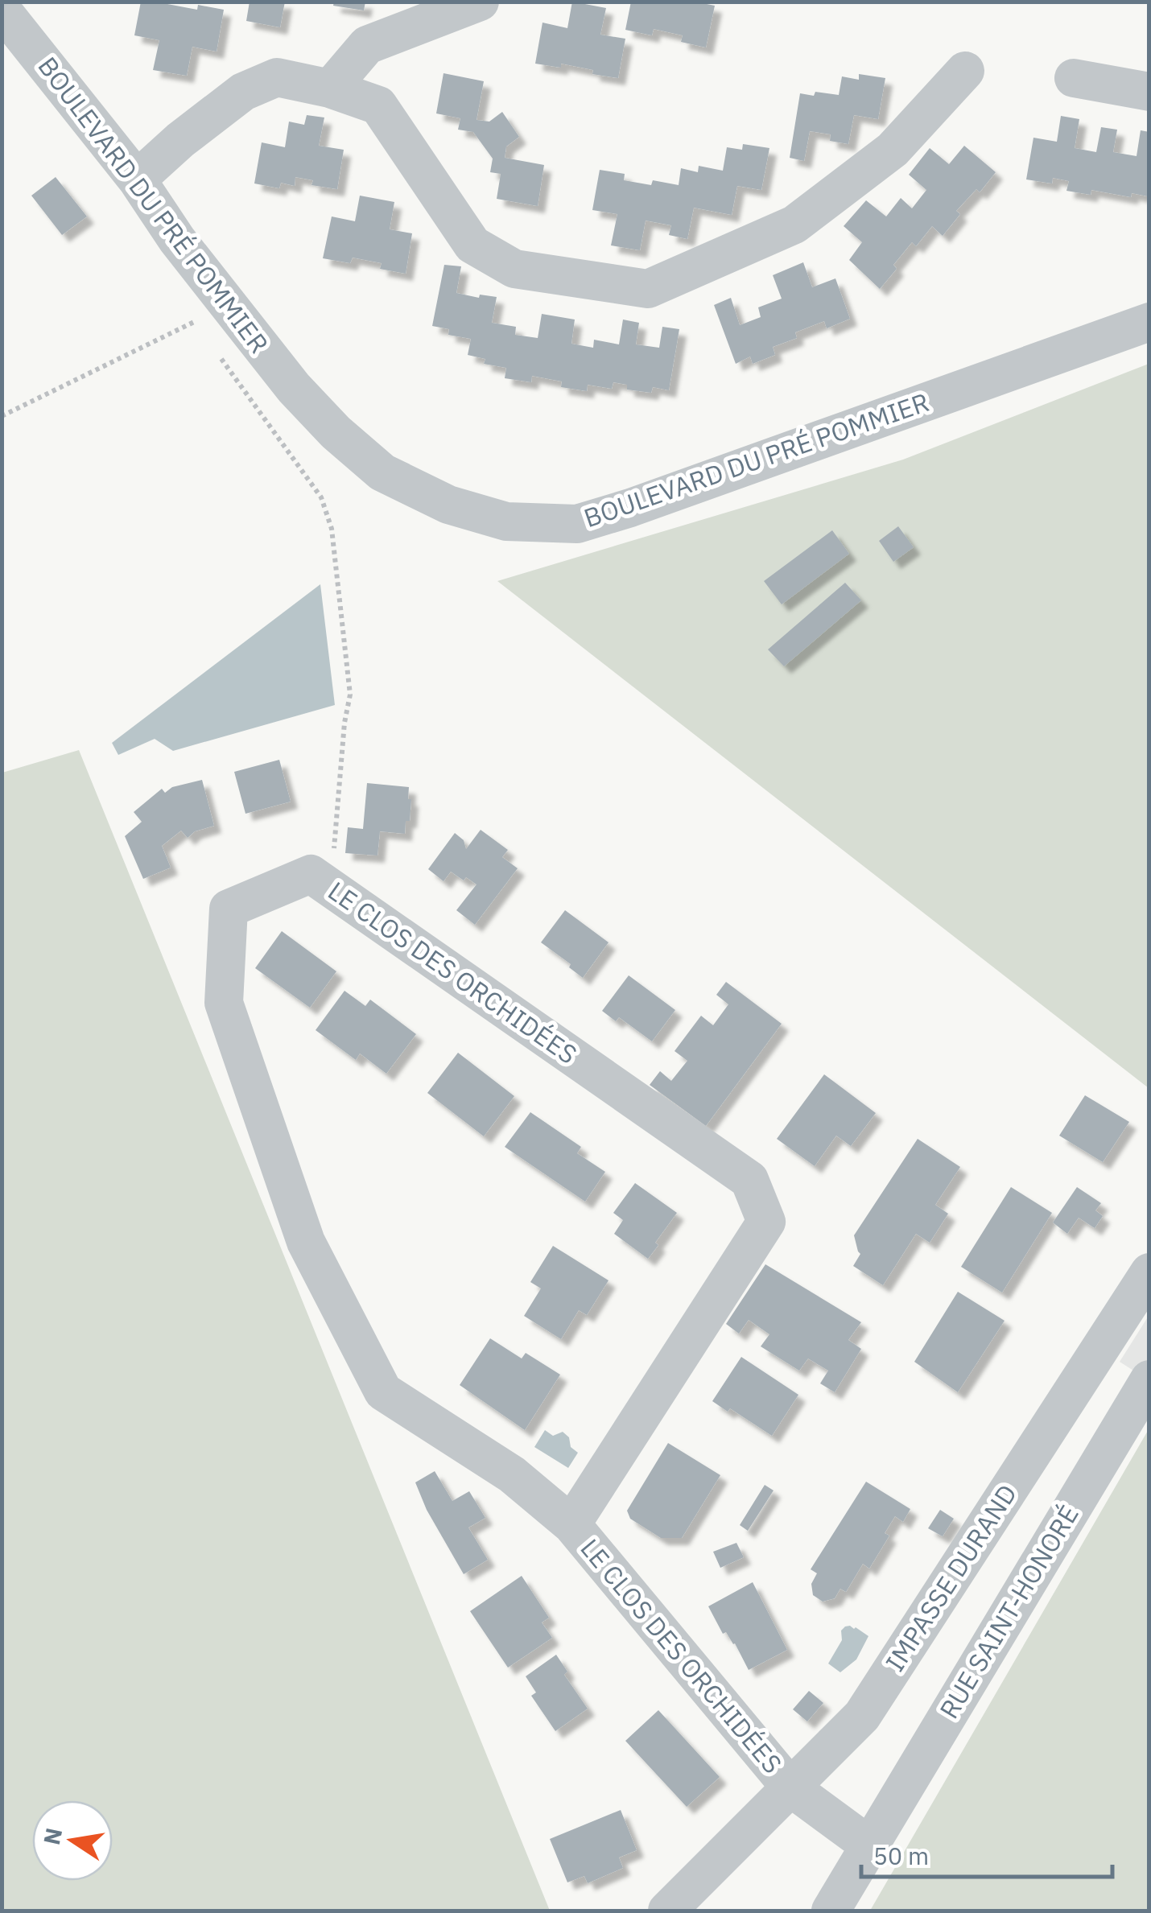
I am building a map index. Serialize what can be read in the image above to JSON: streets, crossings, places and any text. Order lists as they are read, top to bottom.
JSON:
{
  "streets": {
    "street": [
      "BOULEVARD DU PRÉ POMMIER",
      "LE CLOS DES ORCHIDÉES",
      "IMPASSE DURAND",
      "RUE SAINT-HONORÉ"
    ]
  },
  "crossings": [
    ["LE CLOS DES ORCHIDÉES", "IMPASSE DURAND"]
  ],
  "scale_bar": "50 m",
  "north": "left"
}
